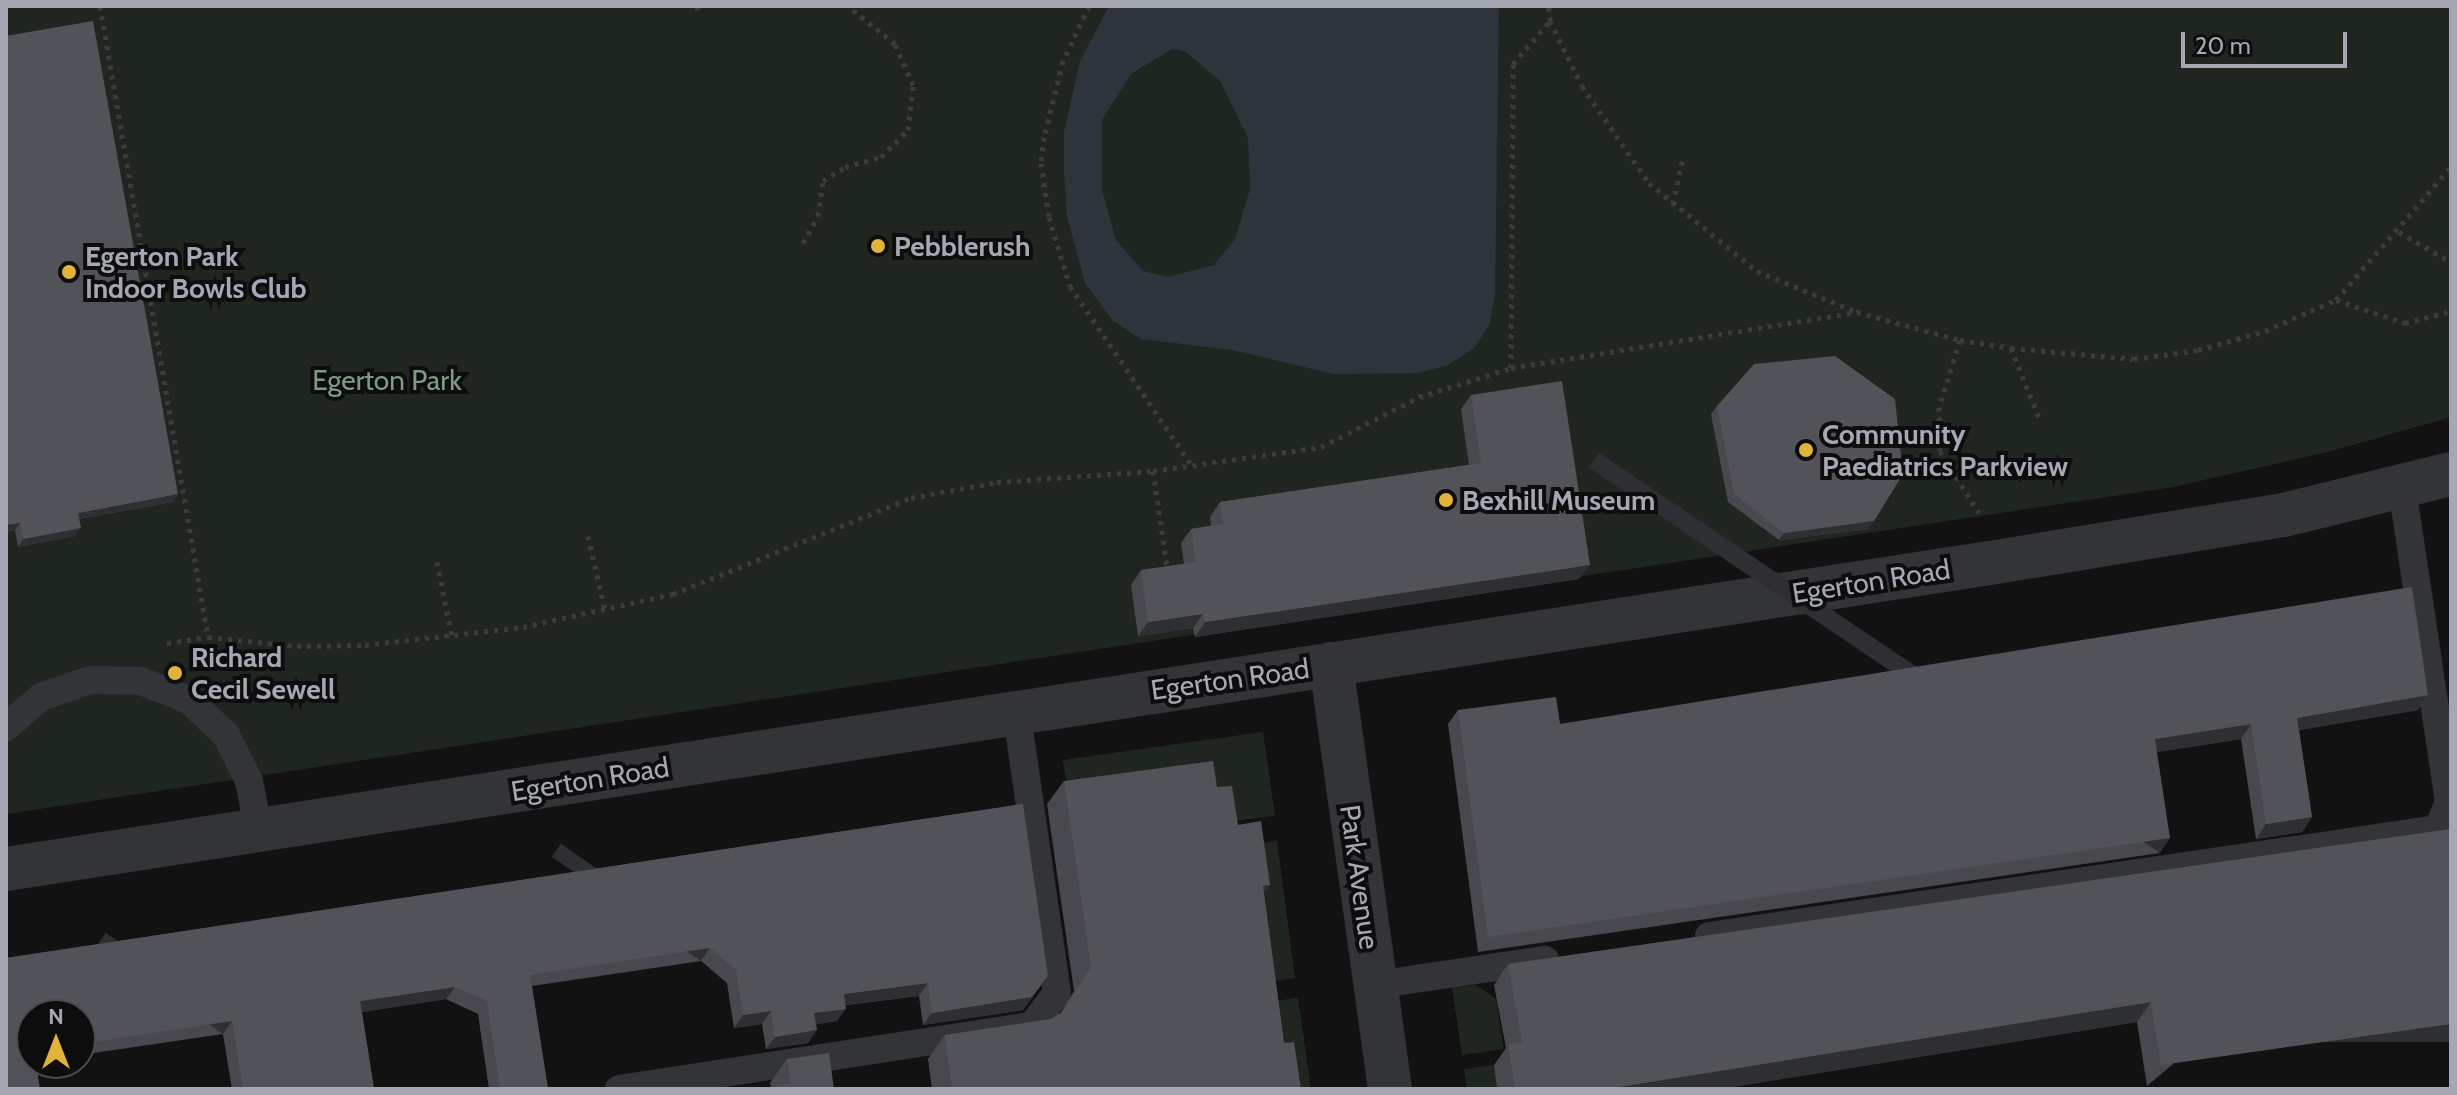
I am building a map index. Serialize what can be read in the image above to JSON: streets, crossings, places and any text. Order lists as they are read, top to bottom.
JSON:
{
  "streets": {
    "street": ["Egerton Road", "Park Avenue"]
  },
  "crossings": [
    ["Egerton Road", "Park Avenue"]
  ],
  "parks": ["Egerton Park"],
  "places": [
    "Pebblerush",
    "Egerton Park Indoor Bowls Club",
    "Community Paediatrics Parkview",
    "Bexhill Museum",
    "Richard Cecil Sewell"
  ],
  "scale_bar": "20 m",
  "north": "top"
}
